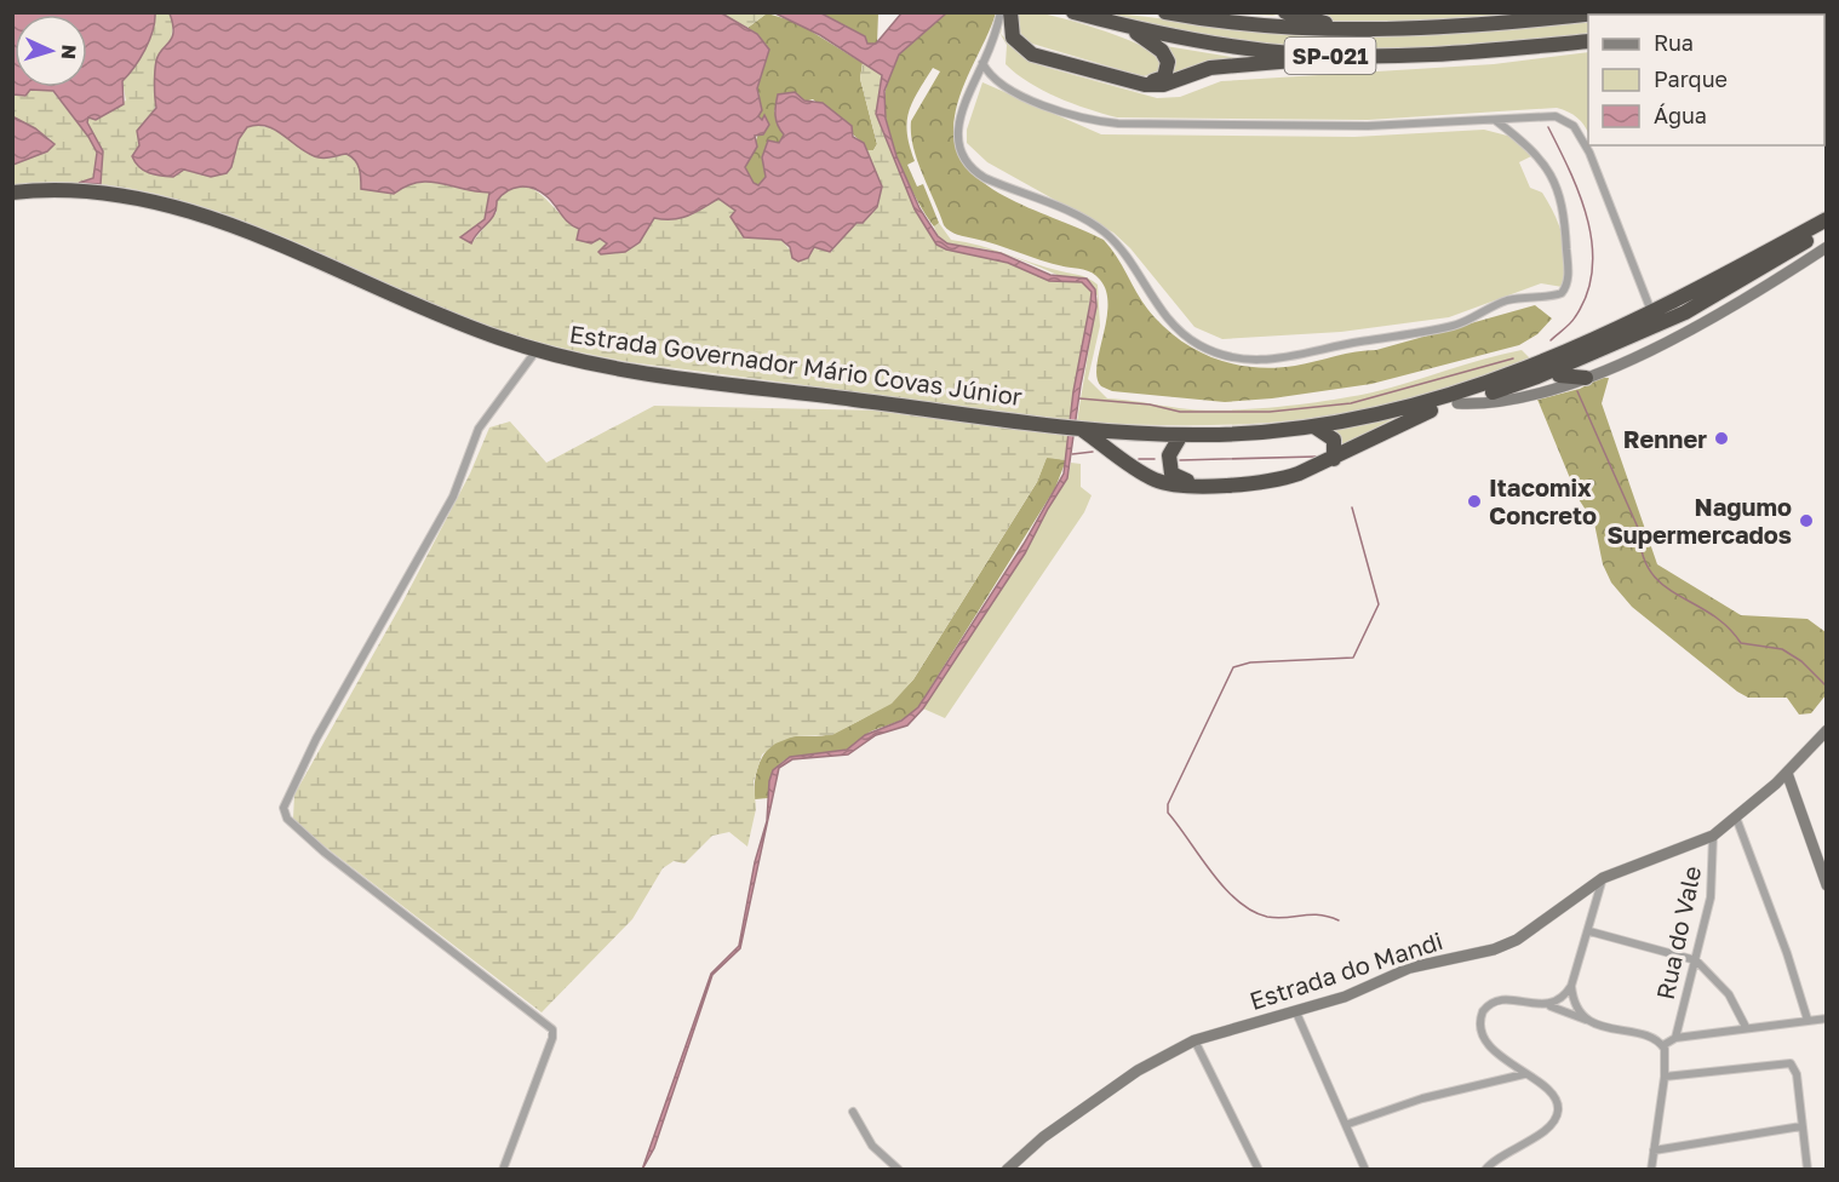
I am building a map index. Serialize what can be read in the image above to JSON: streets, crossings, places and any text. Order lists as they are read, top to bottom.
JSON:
{
  "streets": {
    "highway": ["SP-021", "Estrada Governador Mário Covas Júnior"],
    "main road": ["Estrada do Mandi"],
    "street": ["Rua do Vale"]
  },
  "crossings": [
    ["Rua do Vale", "Estrada do Mandi"]
  ],
  "places": ["Renner", "Itacomix Concreto", "Nagumo Supermercados"],
  "legend": ["Rua", "Parque", "Água"],
  "north": "right"
}
